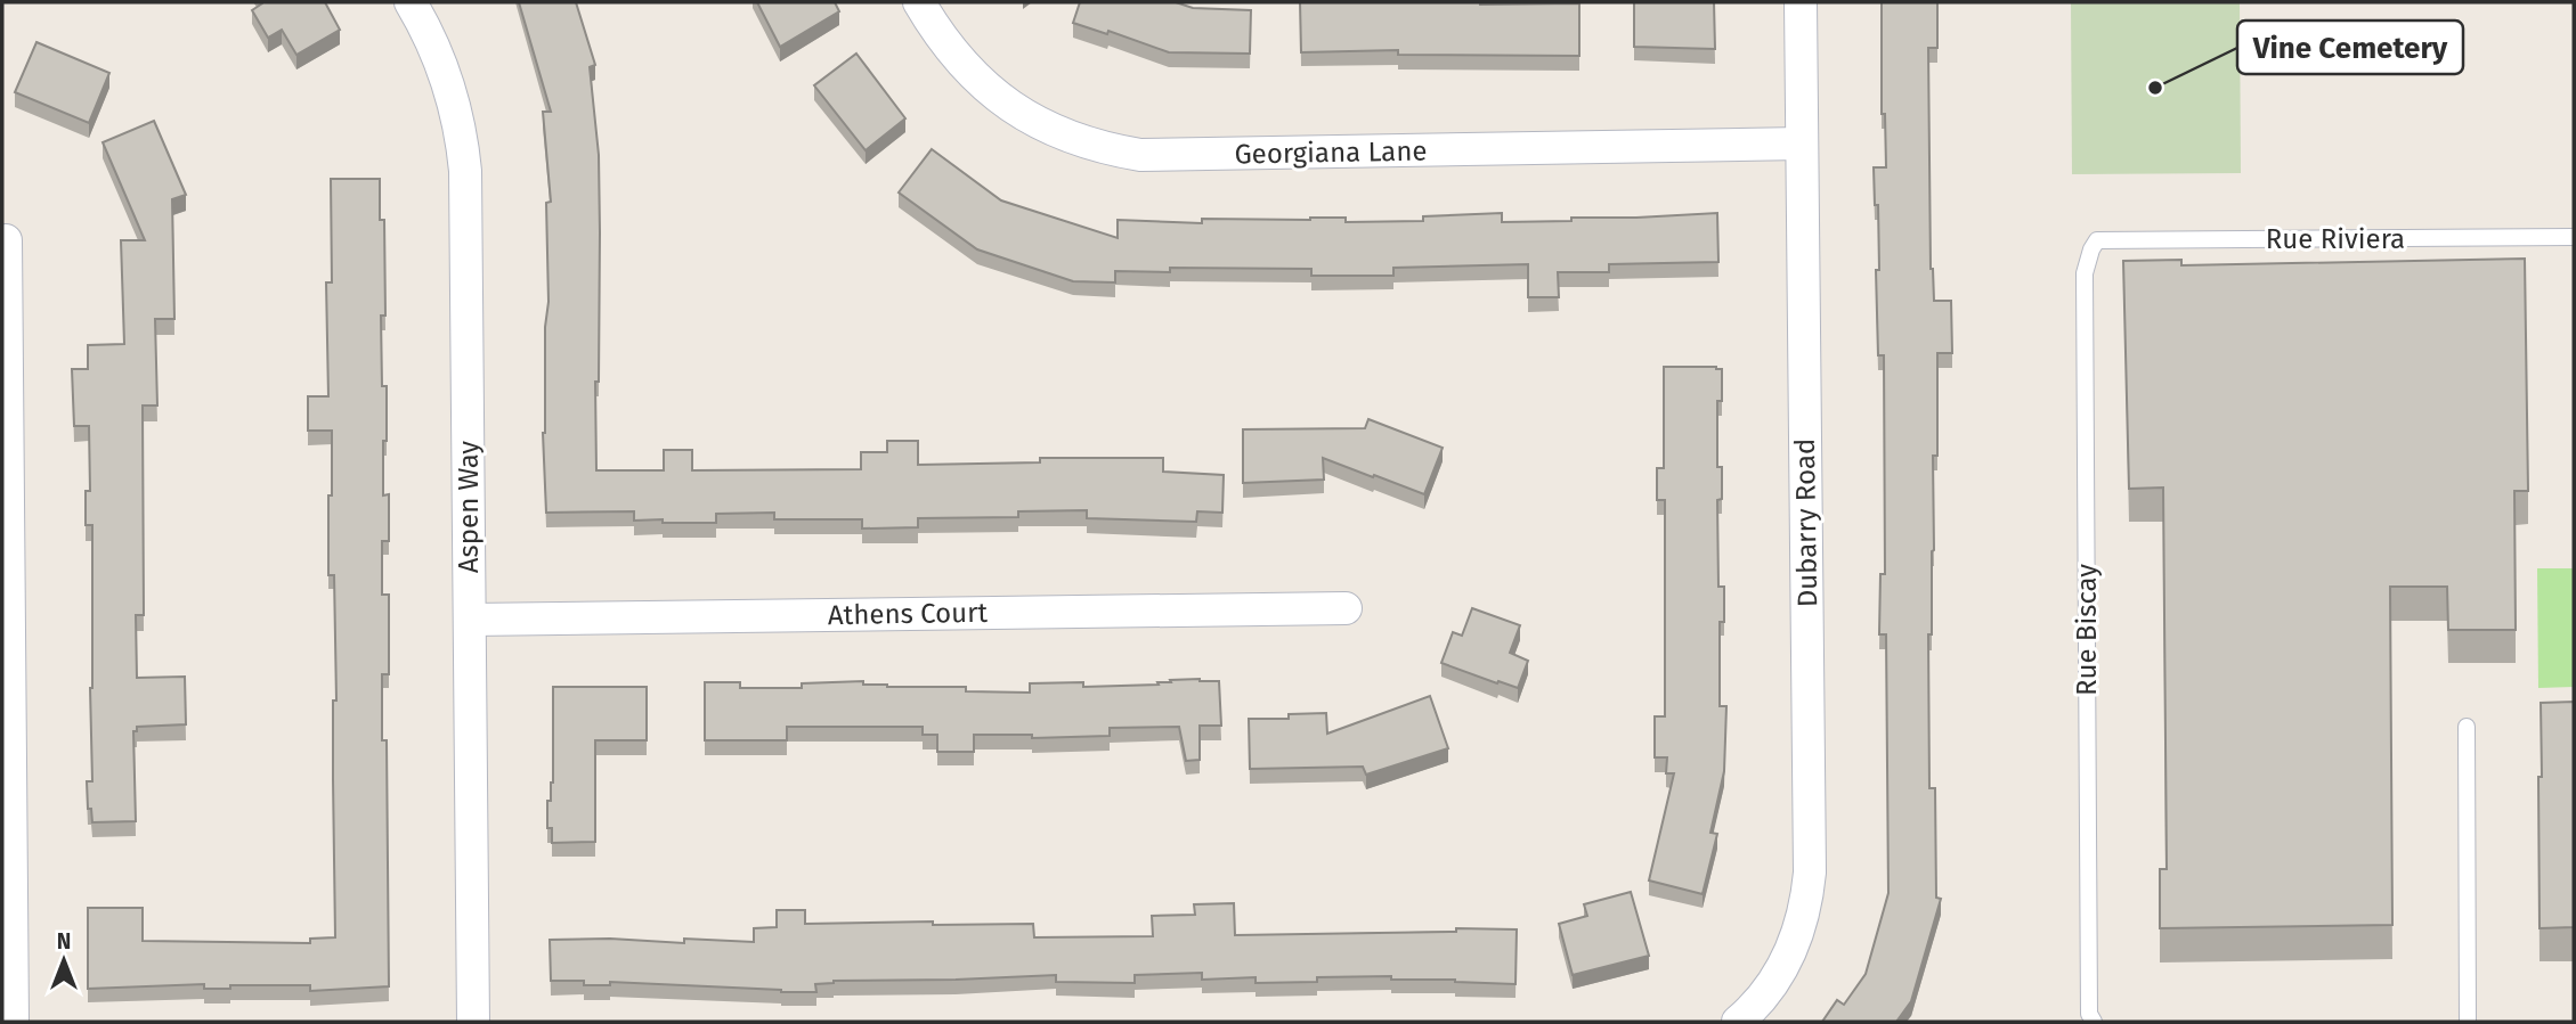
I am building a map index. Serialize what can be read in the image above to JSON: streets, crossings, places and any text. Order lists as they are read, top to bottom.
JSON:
{
  "streets": {
    "street": [
      "Georgiana Lane",
      "Aspen Way",
      "Dubarry Road",
      "Athens Court"
    ],
    "lane": ["Rue Riviera", "Rue Biscay"]
  },
  "crossings": [
    ["Georgiana Lane", "Dubarry Road"],
    ["Rue Riviera", "Rue Biscay"],
    ["Aspen Way", "Athens Court"]
  ],
  "places": ["Vine Cemetery"],
  "north": "top"
}
